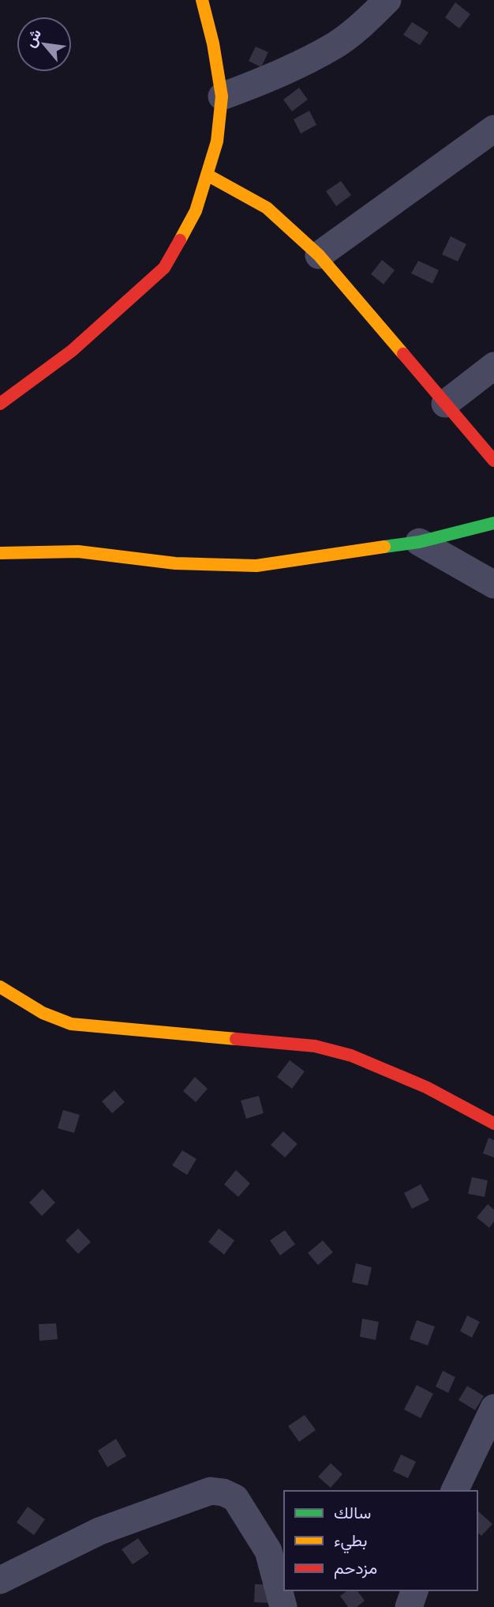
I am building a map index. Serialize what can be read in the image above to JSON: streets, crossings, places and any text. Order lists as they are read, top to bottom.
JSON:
{
  "legend": ["سالك", "بطيء", "مزدحم"],
  "north": "top left"
}
